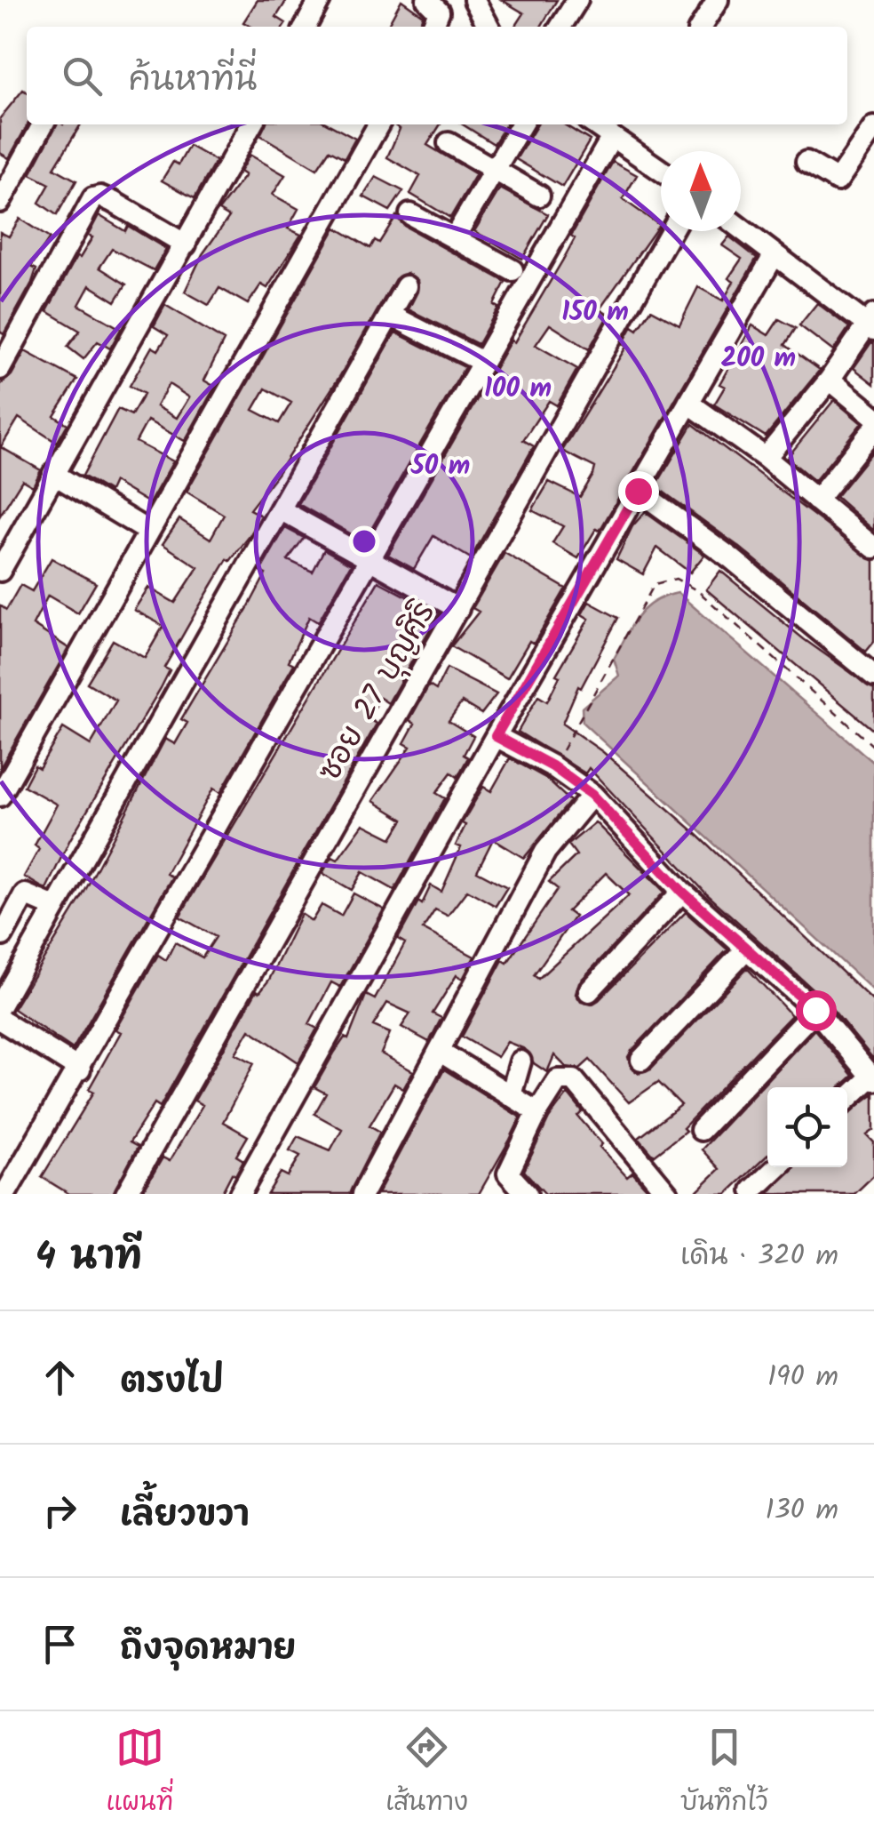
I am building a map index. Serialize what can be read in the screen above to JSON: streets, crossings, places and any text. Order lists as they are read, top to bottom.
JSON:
{
  "streets": {
    "street": ["ซอย 27 บุญศิริ"]
  },
  "north": "top",
  "page": {
    "search": "ค้นหาที่นี่",
    "heading": ["4 นาที", "เดิน · 320 m"],
    "list": [
      ["ตรงไป", "190 m"],
      ["เลี้ยวขวา", "130 m"],
      "ถึงจุดหมาย"
    ],
    "nav": ["แผนที่", "เส้นทาง", "บันทึกไว้"]
  },
  "rings": [
    "150 m",
    "200 m",
    "100 m",
    "50 m"
  ]
}
